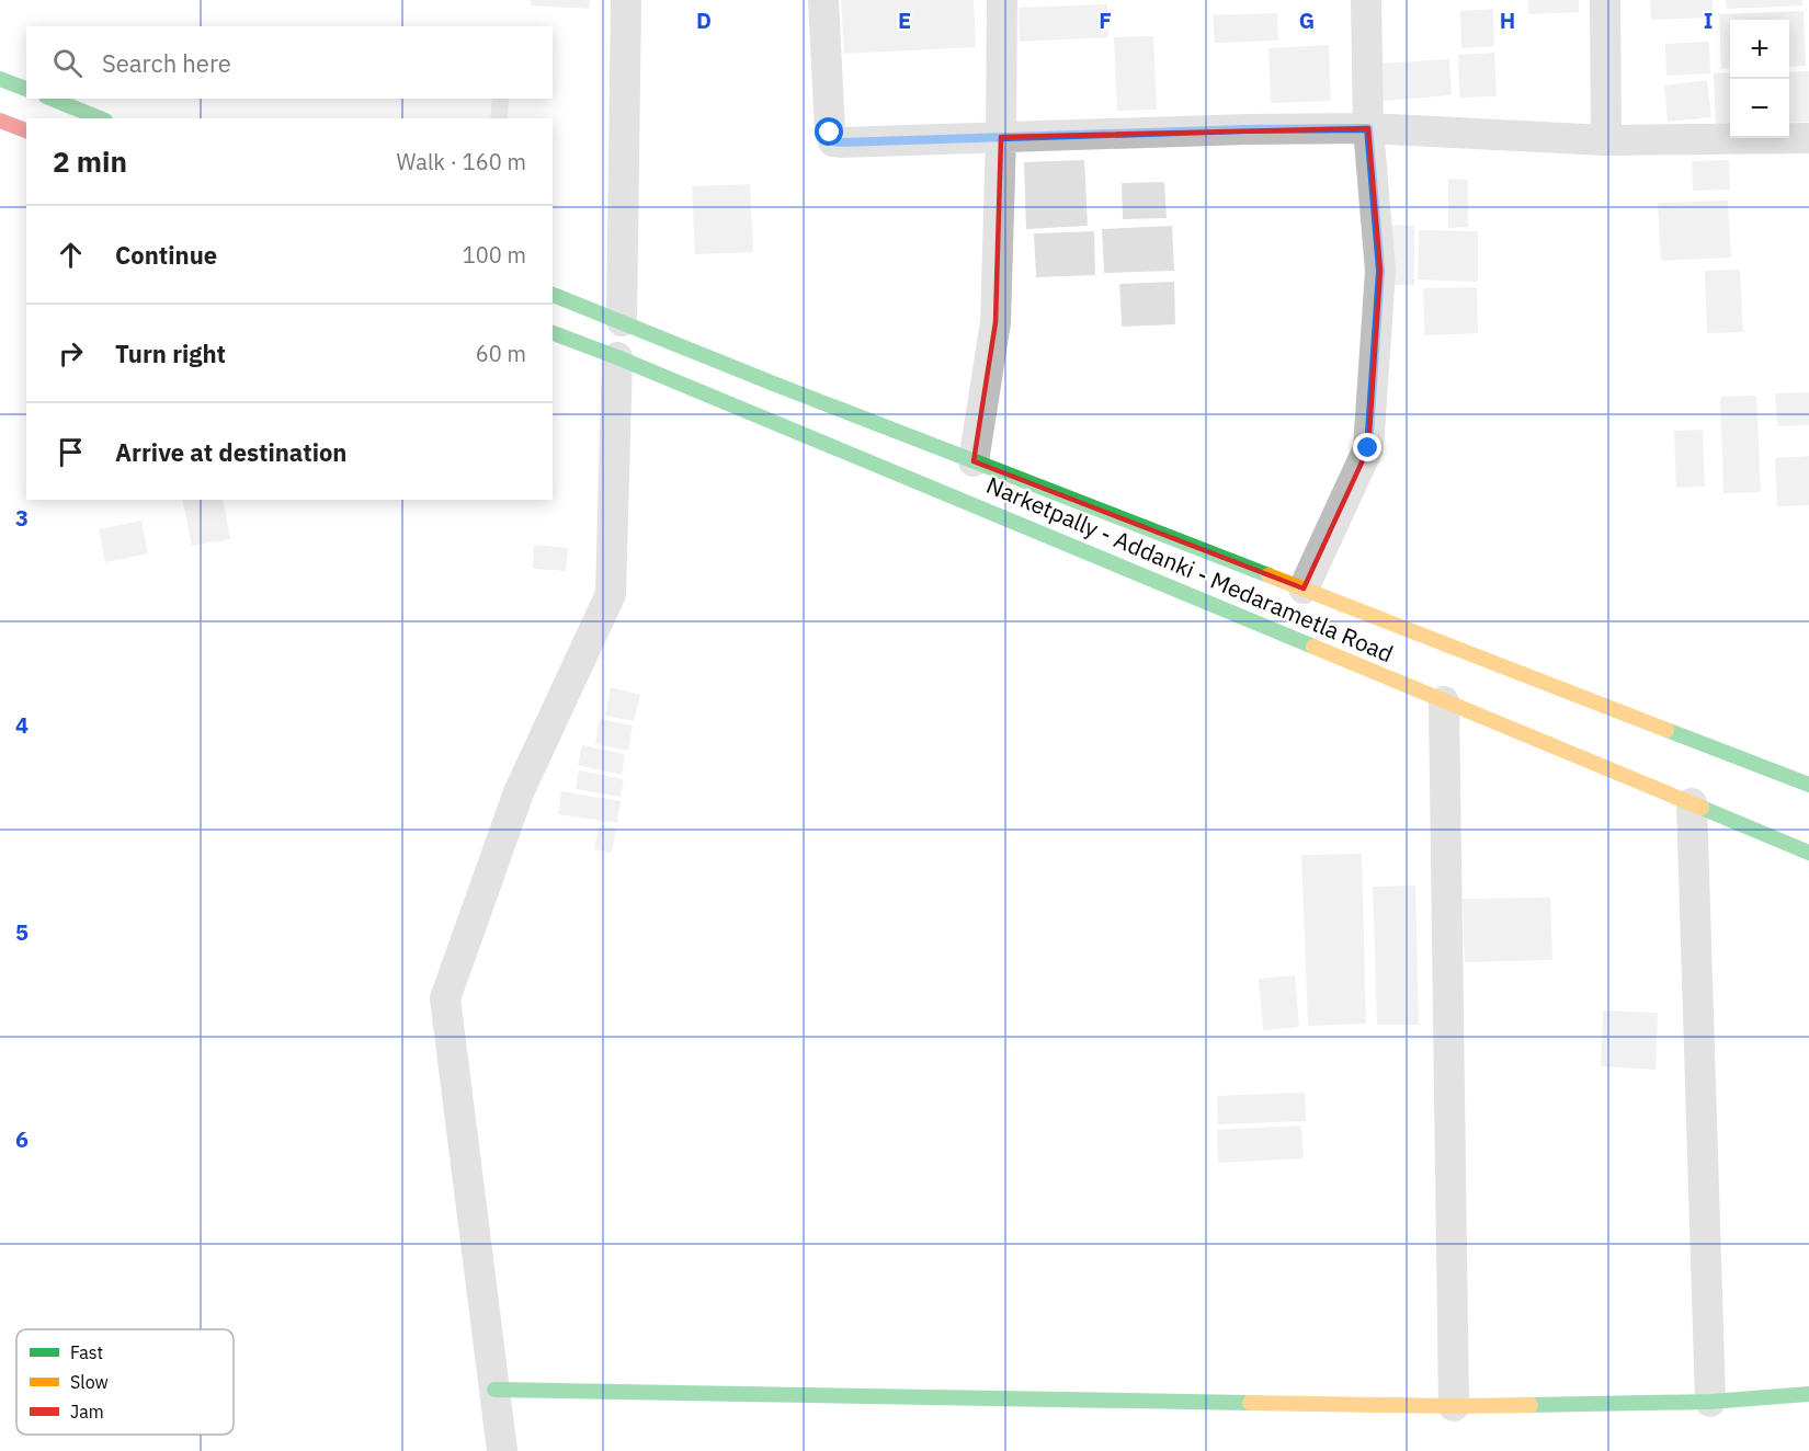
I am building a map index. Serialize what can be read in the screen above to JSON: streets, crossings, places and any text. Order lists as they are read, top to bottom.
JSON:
{
  "streets": {
    "main road": ["Narketpally - Addanki - Medarametla Road"]
  },
  "legend": ["Fast", "Slow", "Jam"],
  "page": {
    "map_buttons": ["+", "−"],
    "search": "Search here",
    "heading": ["2 min", "Walk · 160 m"],
    "list": [
      ["Continue", "100 m"],
      ["Turn right", "60 m"],
      "Arrive at destination"
    ]
  },
  "grid": {
    "columns": [
      "D",
      "E",
      "F",
      "G",
      "H",
      "I"
    ],
    "rows": [
      "3",
      "4",
      "5",
      "6"
    ]
  }
}
